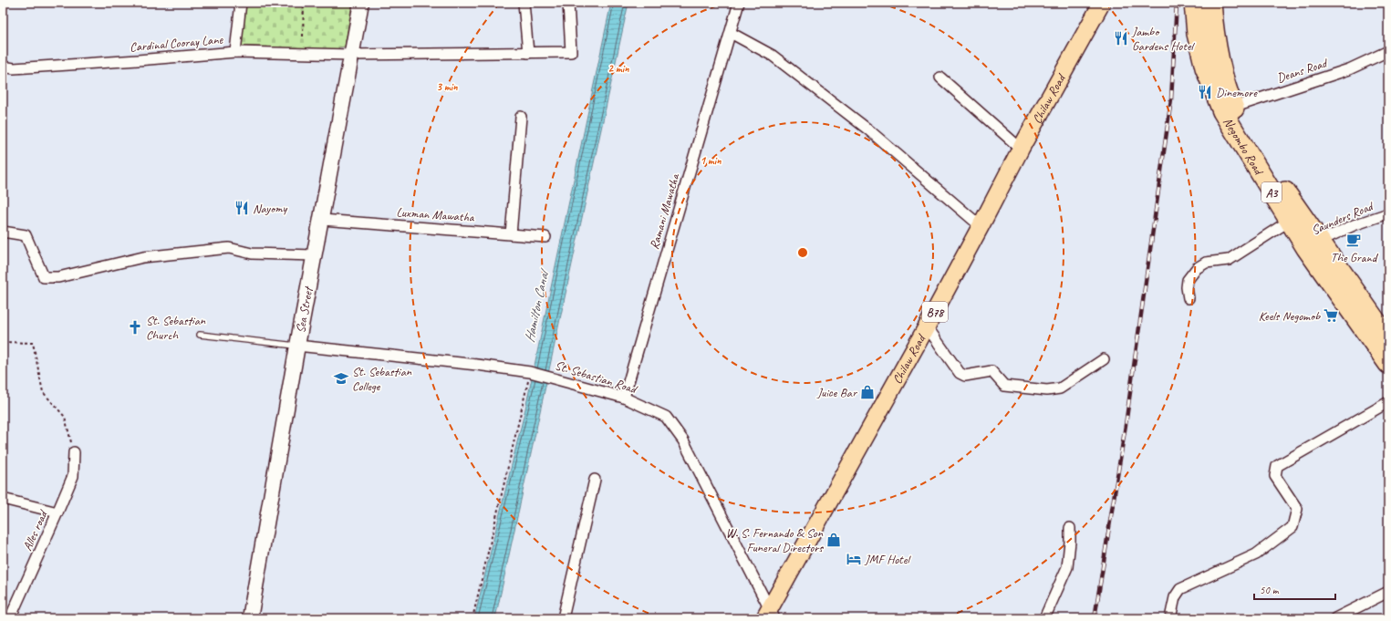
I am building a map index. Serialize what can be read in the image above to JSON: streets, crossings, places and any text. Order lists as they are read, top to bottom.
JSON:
{
  "streets": {
    "highway": ["Negombo Road", "A3"],
    "main road": ["Chilaw Road", "B78"],
    "street": [
      "Cardinal Cooray Lane",
      "Deans Road",
      "Ramani Mawatha",
      "Luxman Mawatha",
      "Saunders Road",
      "Sea Street",
      "St. Sebastian Road",
      "Alles road"
    ]
  },
  "crossings": [
    ["Cardinal Cooray Lane", "Sea Street"],
    ["Deans Road", "Negombo Road"],
    ["Chilaw Road", "St. Sebastian Road"],
    ["Negombo Road", "Saunders Road"],
    ["Ramani Mawatha", "St. Sebastian Road"],
    ["Luxman Mawatha", "Sea Street"],
    ["Sea Street", "St. Sebastian Road"]
  ],
  "water": ["Hamilton Canal"],
  "places": {
    "restaurant": ["Jambo Gardens Hotel", "Dinemore", "Nayomy"],
    "cafe": ["The Grand"],
    "supermarket": ["Keels Negomob"],
    "church": ["St. Sebastian Church"],
    "school or university": ["St. Sebastian College"],
    "shop": ["Juice Bar", "W. S. Fernando & Son Funeral Directors"],
    "hotel": ["JMF Hotel"]
  },
  "scale_bar": "50 m",
  "rings": ["2 min", "3 min", "1 min"]
}
